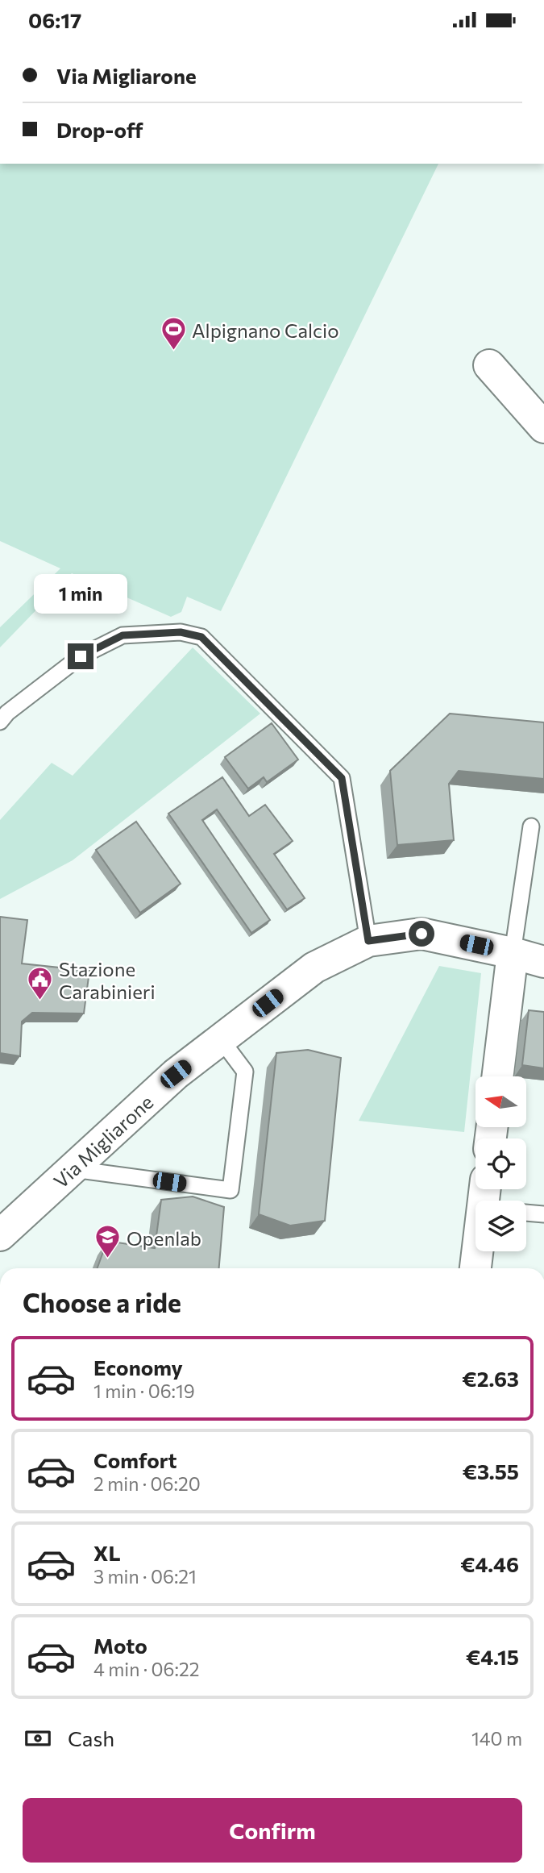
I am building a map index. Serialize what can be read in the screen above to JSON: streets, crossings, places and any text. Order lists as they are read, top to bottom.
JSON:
{
  "streets": {
    "street": ["Via Migliarone"]
  },
  "places": {
    "sports": ["Alpignano Calcio"],
    "public building": ["Stazione Carabinieri"],
    "school or university": ["Openlab"]
  },
  "north": "left",
  "page": {
    "status": "06:17",
    "banner": ["Via Migliarone", "Drop-off"],
    "bubble": "1 min",
    "heading": "Choose a ride",
    "list": [
      {
        "name": "Economy",
        "note": "1 min · 06:19",
        "value": "€2.63"
      },
      {
        "name": "Comfort",
        "note": "2 min · 06:20",
        "value": "€3.55"
      },
      {
        "name": "XL",
        "note": "3 min · 06:21",
        "value": "€4.46"
      },
      {
        "name": "Moto",
        "note": "4 min · 06:22",
        "value": "€4.15"
      }
    ],
    "pay": ["Cash", "140 m"],
    "buttons": "Confirm"
  }
}
